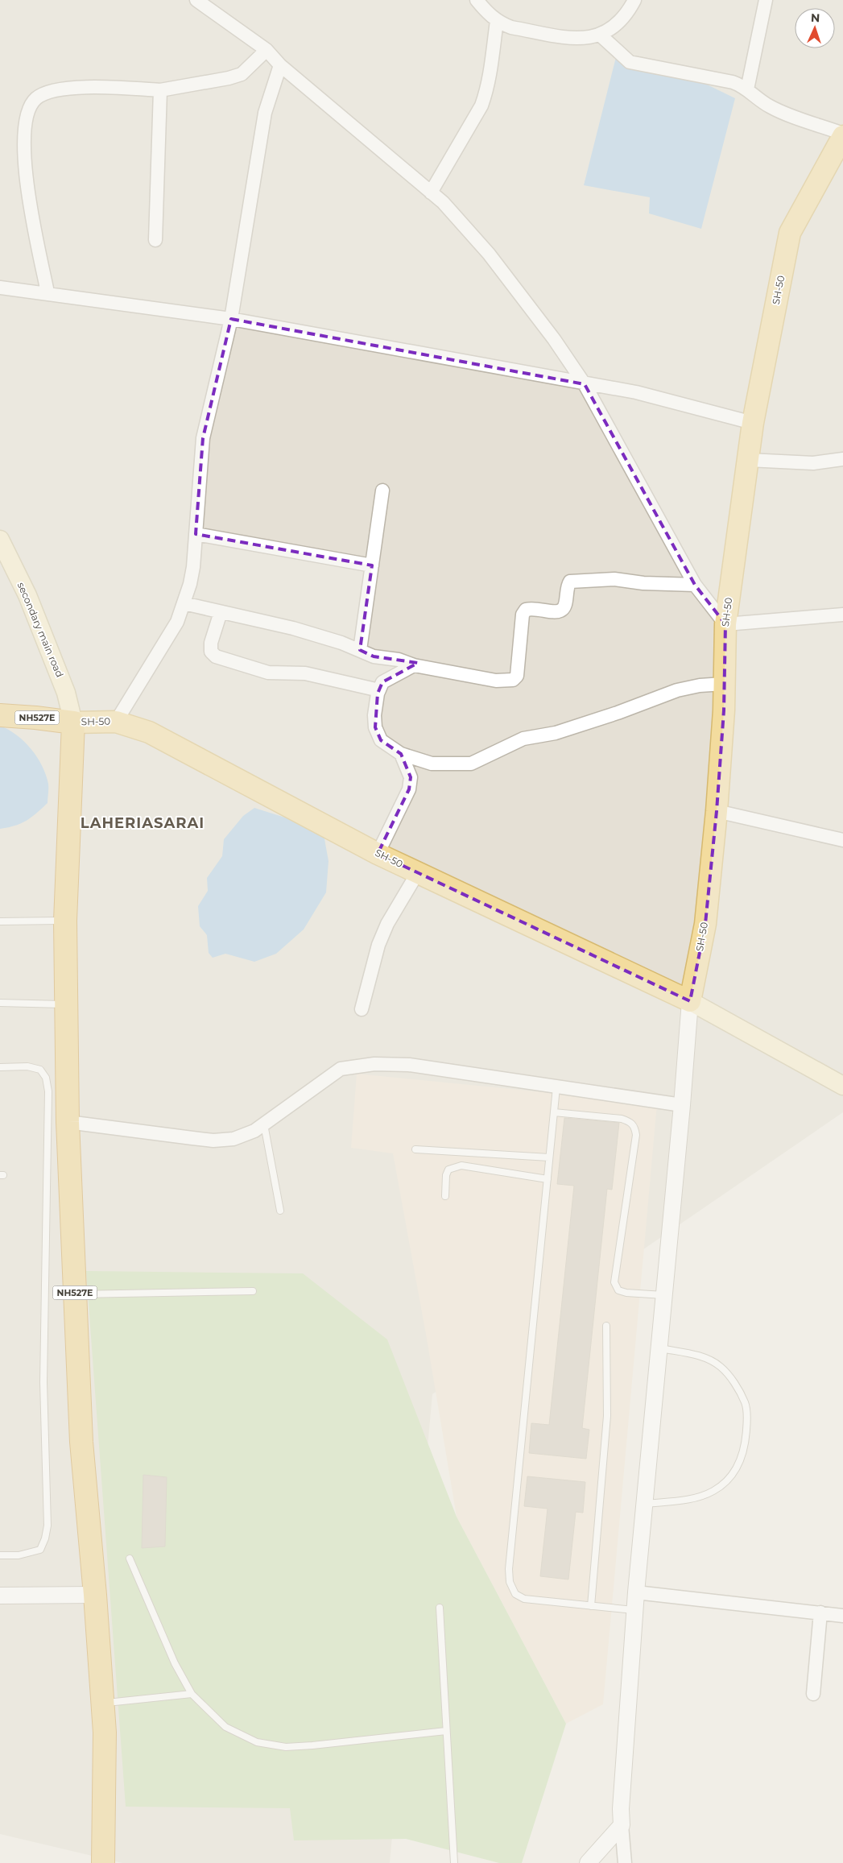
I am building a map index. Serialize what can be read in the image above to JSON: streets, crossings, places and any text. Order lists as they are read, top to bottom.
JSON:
{
  "streets": {
    "highway": ["SH-50", "NH527E"],
    "main road": ["secondary main road"]
  },
  "crossings": [
    ["SH-50", "secondary main road"],
    ["SH-50", "NH527E"],
    ["secondary main road", "NH527E"]
  ],
  "districts": ["LAHERIASARAI"],
  "north": "top"
}
